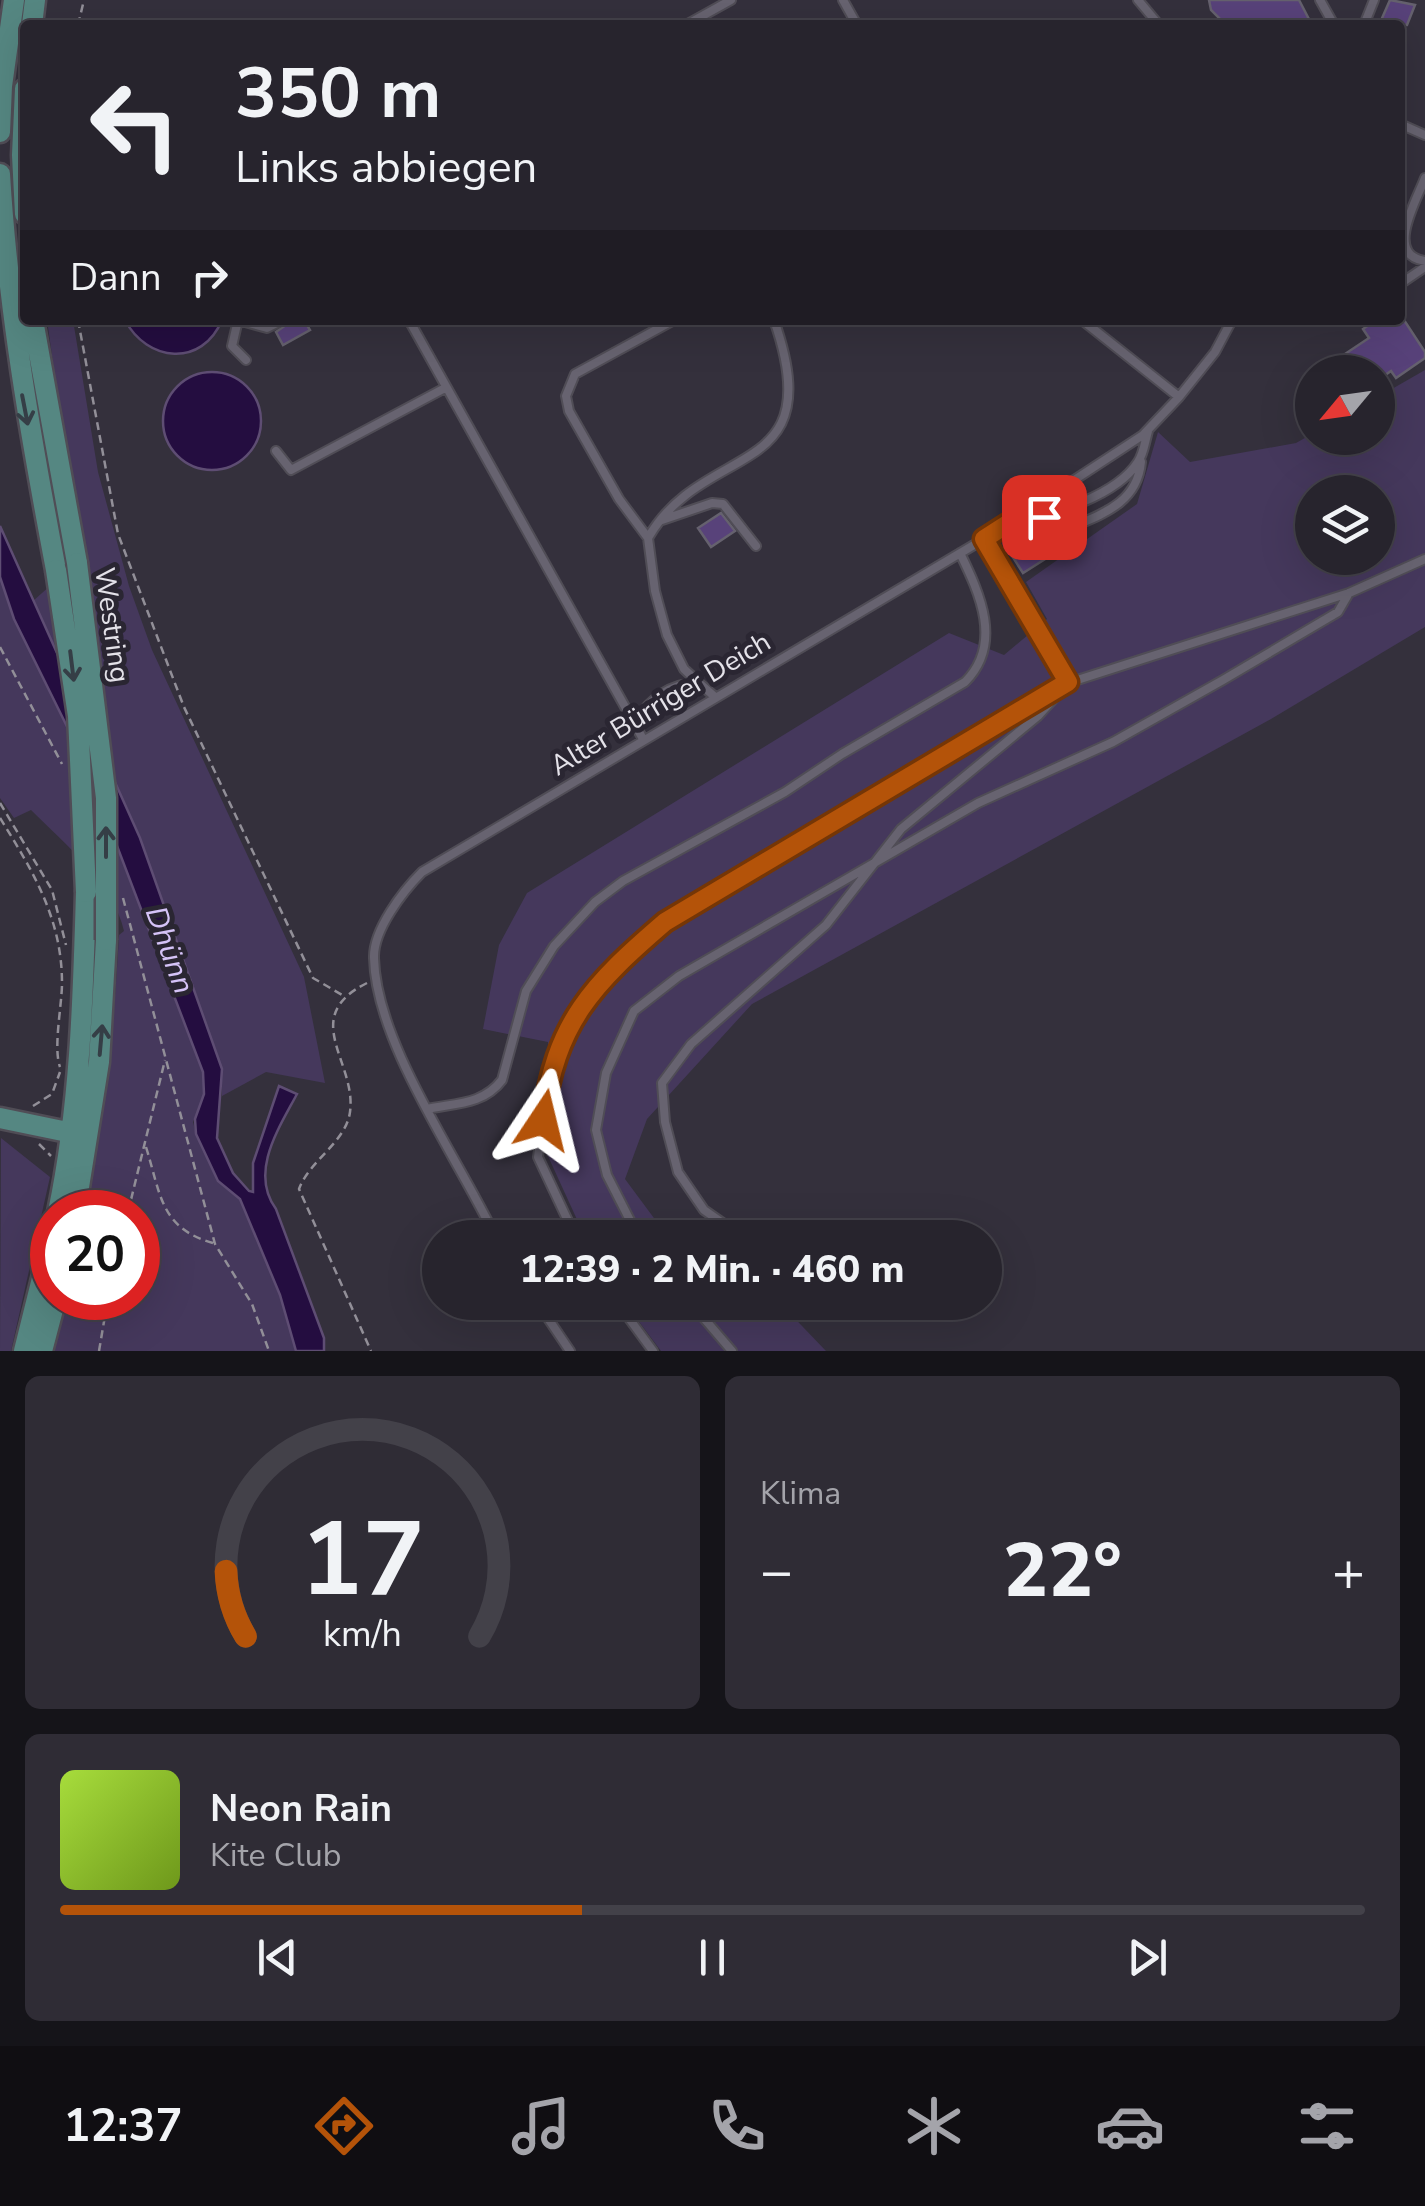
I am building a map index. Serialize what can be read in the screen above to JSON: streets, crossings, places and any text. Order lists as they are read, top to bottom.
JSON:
{
  "streets": {
    "main road": ["Westring"],
    "lane": ["Alter Bürriger Deich"]
  },
  "water": ["Dhünn"],
  "north": "bottom left",
  "page": {
    "turn": ["350 m", "Links abbiegen"],
    "then": "Dann",
    "limit": "20",
    "trip": "12:39 · 2 Min. · 460 m",
    "tile": "Klima",
    "heat": ["−", "22°", "+"],
    "song": ["Neon Rain", "Kite Club"],
    "tabs": "12:37",
    "gauge": ["17", "km/h"]
  }
}
